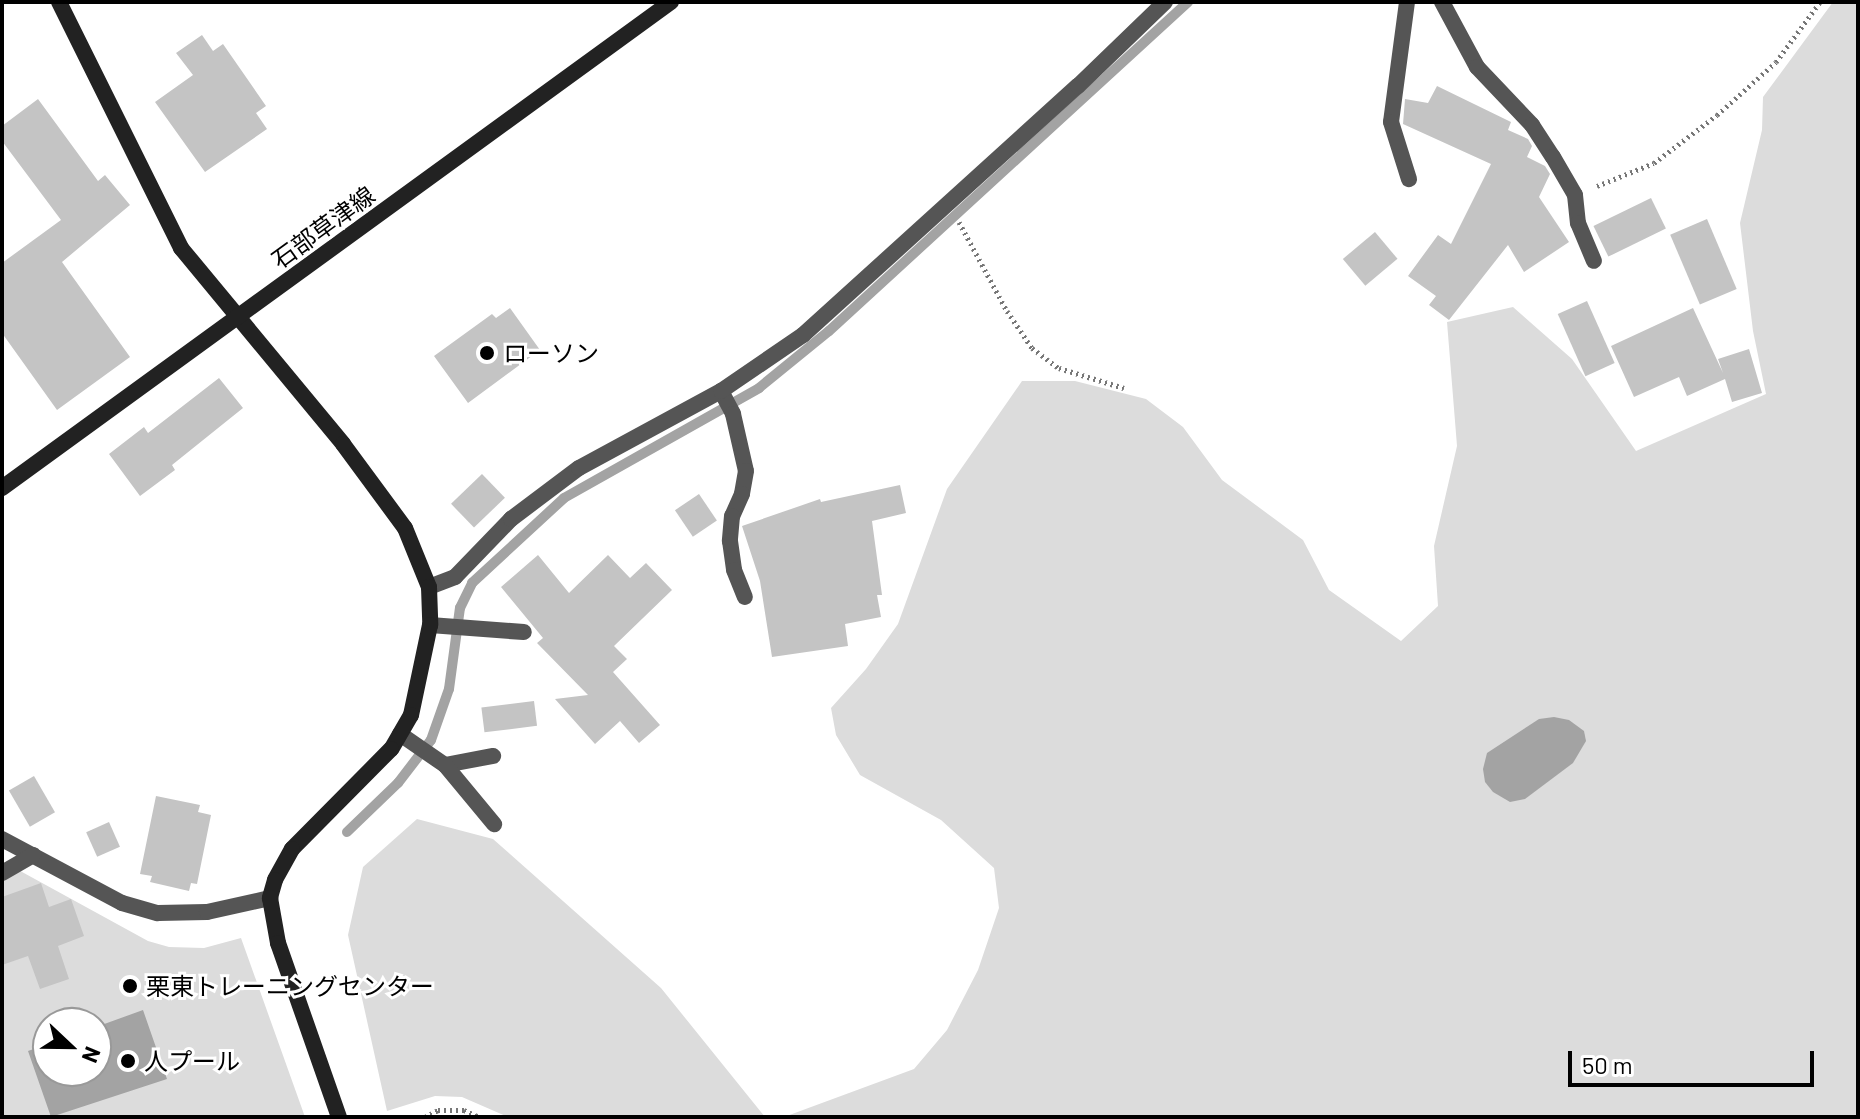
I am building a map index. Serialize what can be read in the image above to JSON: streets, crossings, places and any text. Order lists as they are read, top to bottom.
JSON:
{
  "streets": {
    "street": ["石部草津線"]
  },
  "places": ["ローソン", "栗東トレーニングセンター", "人プール"],
  "scale_bar": "50 m",
  "north": "right"
}
